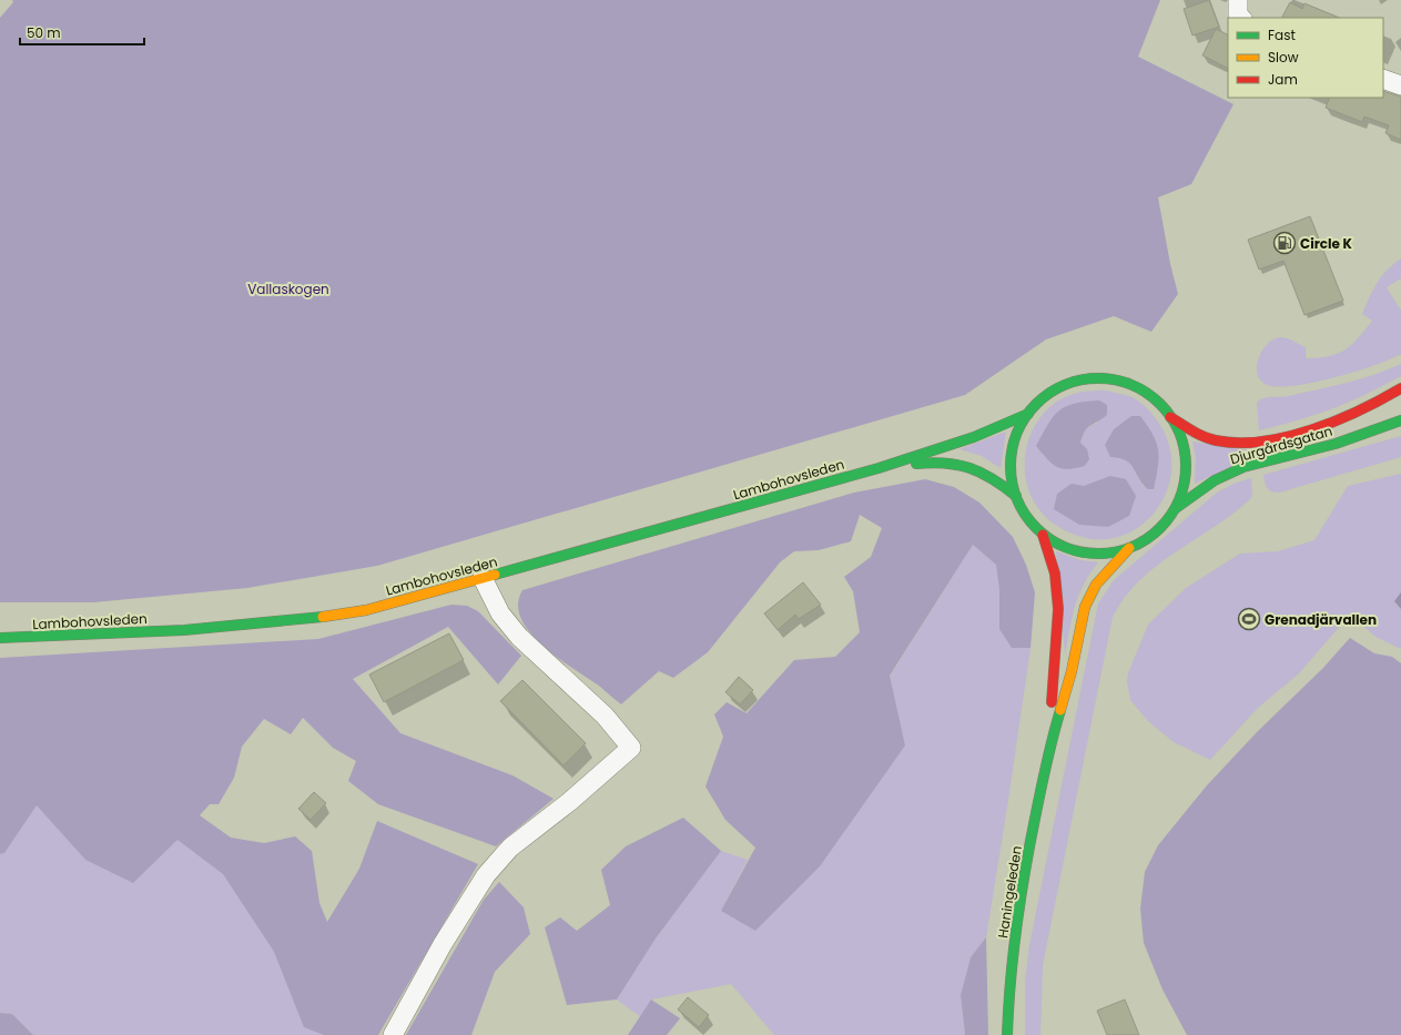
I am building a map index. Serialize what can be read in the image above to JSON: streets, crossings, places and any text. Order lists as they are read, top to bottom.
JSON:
{
  "streets": {
    "main road": ["Djurgårdsgatan", "Lambohovsleden", "Haningeleden"]
  },
  "parks": ["Vallaskogen"],
  "places": {
    "fuel station": ["Circle K"],
    "sports": ["Grenadjärvallen"]
  },
  "legend": ["Fast", "Slow", "Jam"],
  "scale_bar": "50 m"
}
